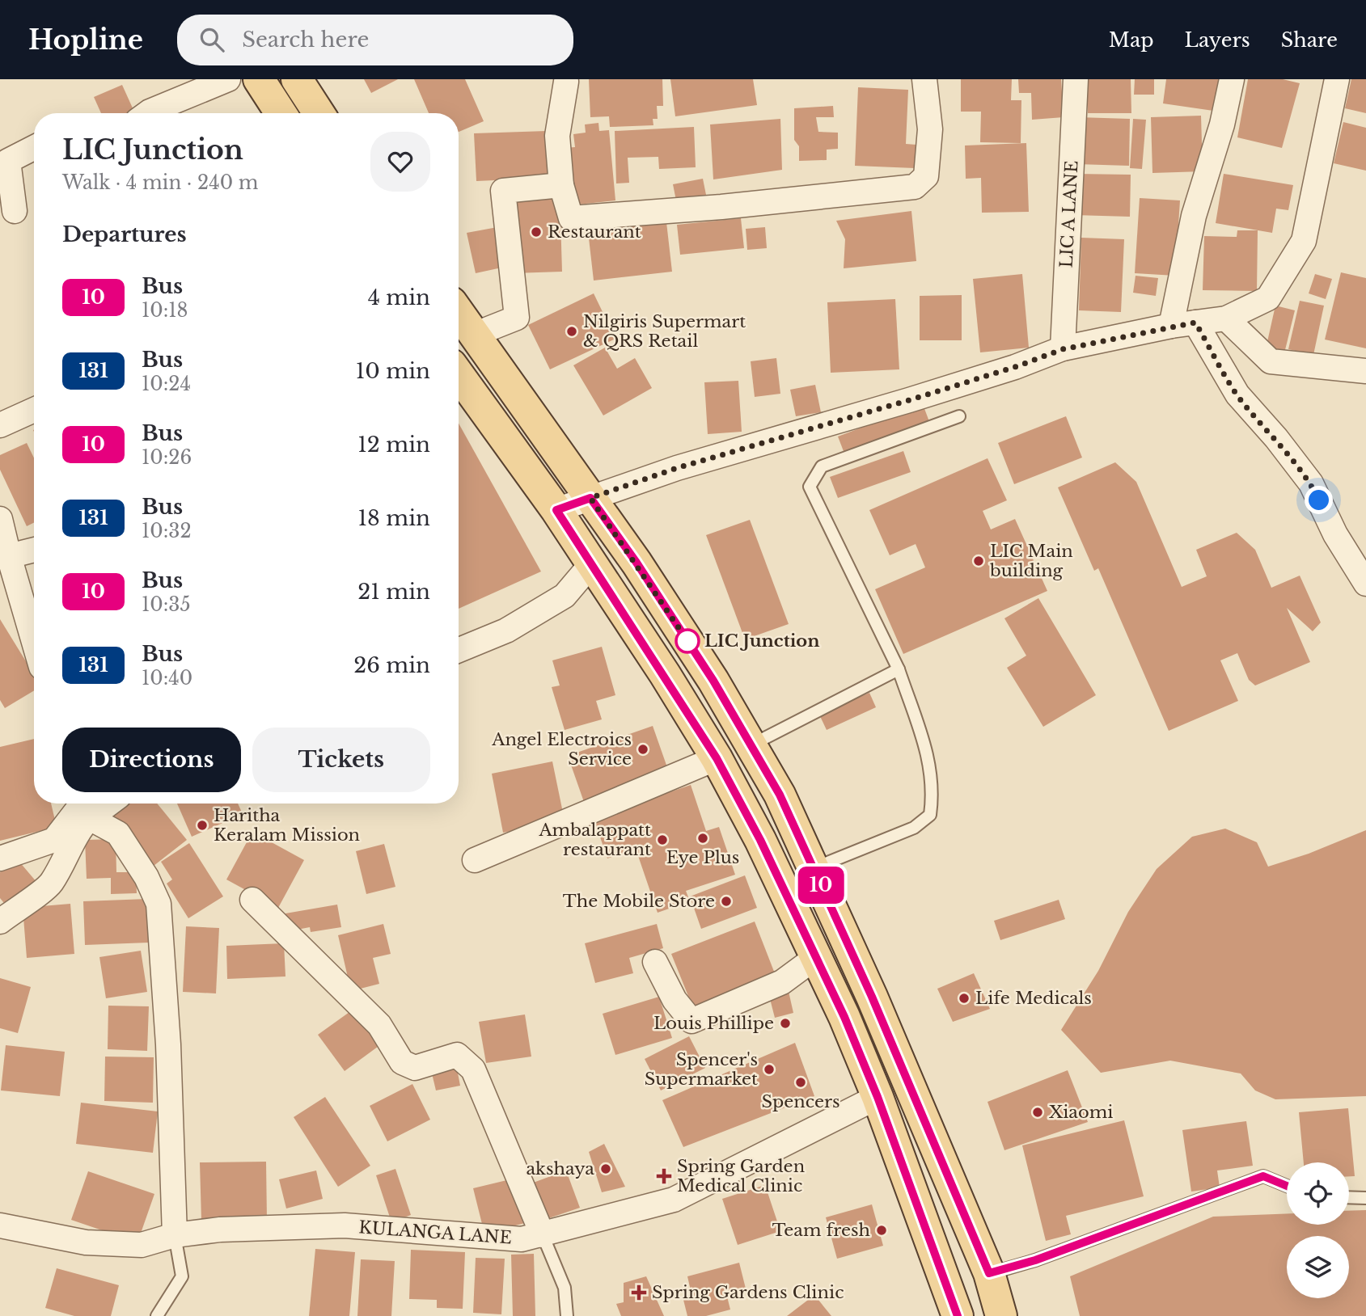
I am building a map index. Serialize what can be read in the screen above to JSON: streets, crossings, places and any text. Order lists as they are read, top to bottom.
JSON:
{
  "streets": {
    "street": ["LIC A LANE", "KULANGA LANE"]
  },
  "places": {
    "other": [
      "Restaurant",
      "Nilgiris Supermart & QRS Retail",
      "LIC Main building",
      "LIC Junction",
      "Angel Electroics Service",
      "Haritha Keralam Mission",
      "Eye Plus",
      "Ambalappatt restaurant",
      "The Mobile Store",
      "Life Medicals",
      "Louis Phillipe",
      "Spencer's Supermarket",
      "Spencers",
      "Xiaomi",
      "akshaya",
      "Team fresh"
    ],
    "health": ["Spring Garden Medical Clinic", "Spring Gardens Clinic"]
  },
  "lines": ["bus line 10"],
  "page": {
    "header": "Hopline",
    "search": "Search here",
    "nav": ["Map", "Layers", "Share"],
    "on_map": "10",
    "heading": [
      ["LIC Junction", "Walk · 4 min · 240 m"],
      "Departures"
    ],
    "list": [
      {
        "mark": "10",
        "name": "Bus",
        "note": "10:18",
        "value": "4 min"
      },
      {
        "mark": "131",
        "name": "Bus",
        "note": "10:24",
        "value": "10 min"
      },
      {
        "mark": "10",
        "name": "Bus",
        "note": "10:26",
        "value": "12 min"
      },
      {
        "mark": "131",
        "name": "Bus",
        "note": "10:32",
        "value": "18 min"
      },
      {
        "mark": "10",
        "name": "Bus",
        "note": "10:35",
        "value": "21 min"
      },
      {
        "mark": "131",
        "name": "Bus",
        "note": "10:40",
        "value": "26 min"
      }
    ],
    "buttons": ["Directions", "Tickets"]
  }
}
